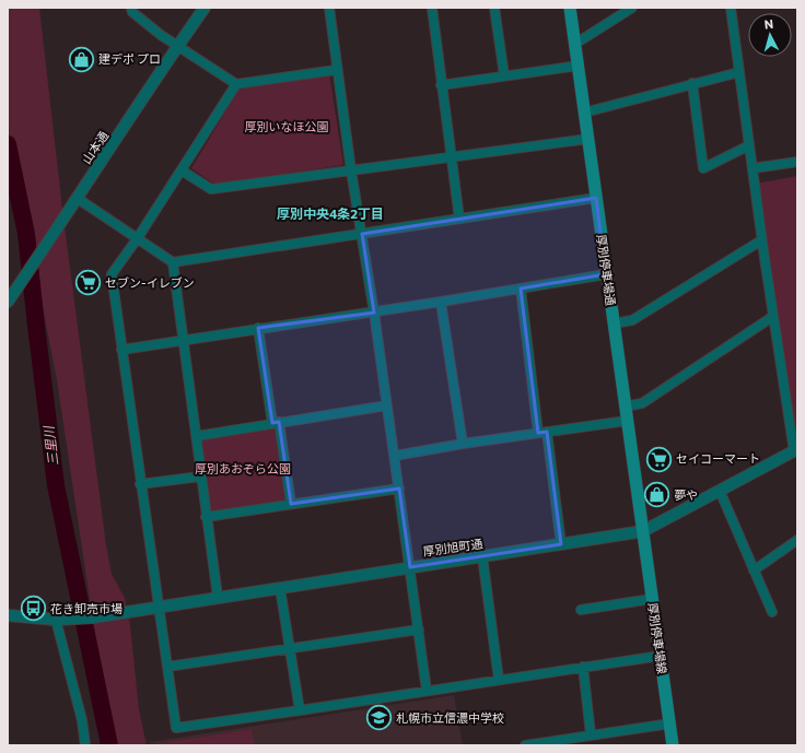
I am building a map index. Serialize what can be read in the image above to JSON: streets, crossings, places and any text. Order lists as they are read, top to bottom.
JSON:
{
  "streets": {
    "main road": ["厚別停車場通", "厚別停車場線"],
    "street": ["山本通", "厚別旭町通"]
  },
  "crossings": [
    ["厚別停車場通", "厚別旭町通"],
    ["厚別停車場通", "厚別停車場線"],
    ["厚別旭町通", "厚別停車場線"]
  ],
  "districts": ["厚別中央4条2丁目"],
  "water": ["三里川"],
  "parks": ["厚別いなほ公園", "厚別あおぞら公園"],
  "places": {
    "shop": ["建デポ プロ", "夢や"],
    "supermarket": ["セブン-イレブン", "セイコーマート"],
    "bus stop": ["花き卸売市場"],
    "school or university": ["札幌市立信濃中学校"]
  },
  "north": "top"
}
